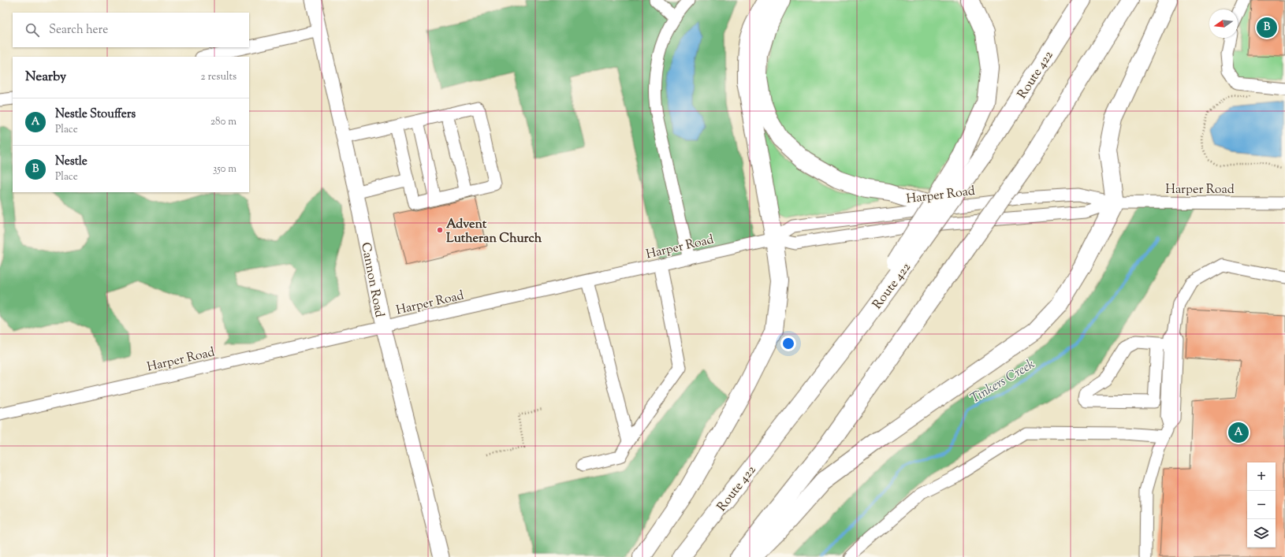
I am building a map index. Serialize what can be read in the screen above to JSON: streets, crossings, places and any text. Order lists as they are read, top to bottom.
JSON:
{
  "streets": {
    "highway": ["Route 422"],
    "main road": ["Cannon Road"],
    "street": ["Harper Road"]
  },
  "crossings": [
    ["Harper Road", "Cannon Road"]
  ],
  "water": ["Tinkers Creek"],
  "places": ["Advent Lutheran Church"],
  "north": "left",
  "page": {
    "search": "Search here",
    "pins": ["B", "A"],
    "heading": ["Nearby", "2 results"],
    "list": [
      {
        "mark": "A",
        "name": "Nestle Stouffers",
        "note": "Place",
        "value": "280 m"
      },
      {
        "mark": "B",
        "name": "Nestle",
        "note": "Place",
        "value": "350 m"
      }
    ],
    "map_buttons": ["+", "−"]
  }
}
